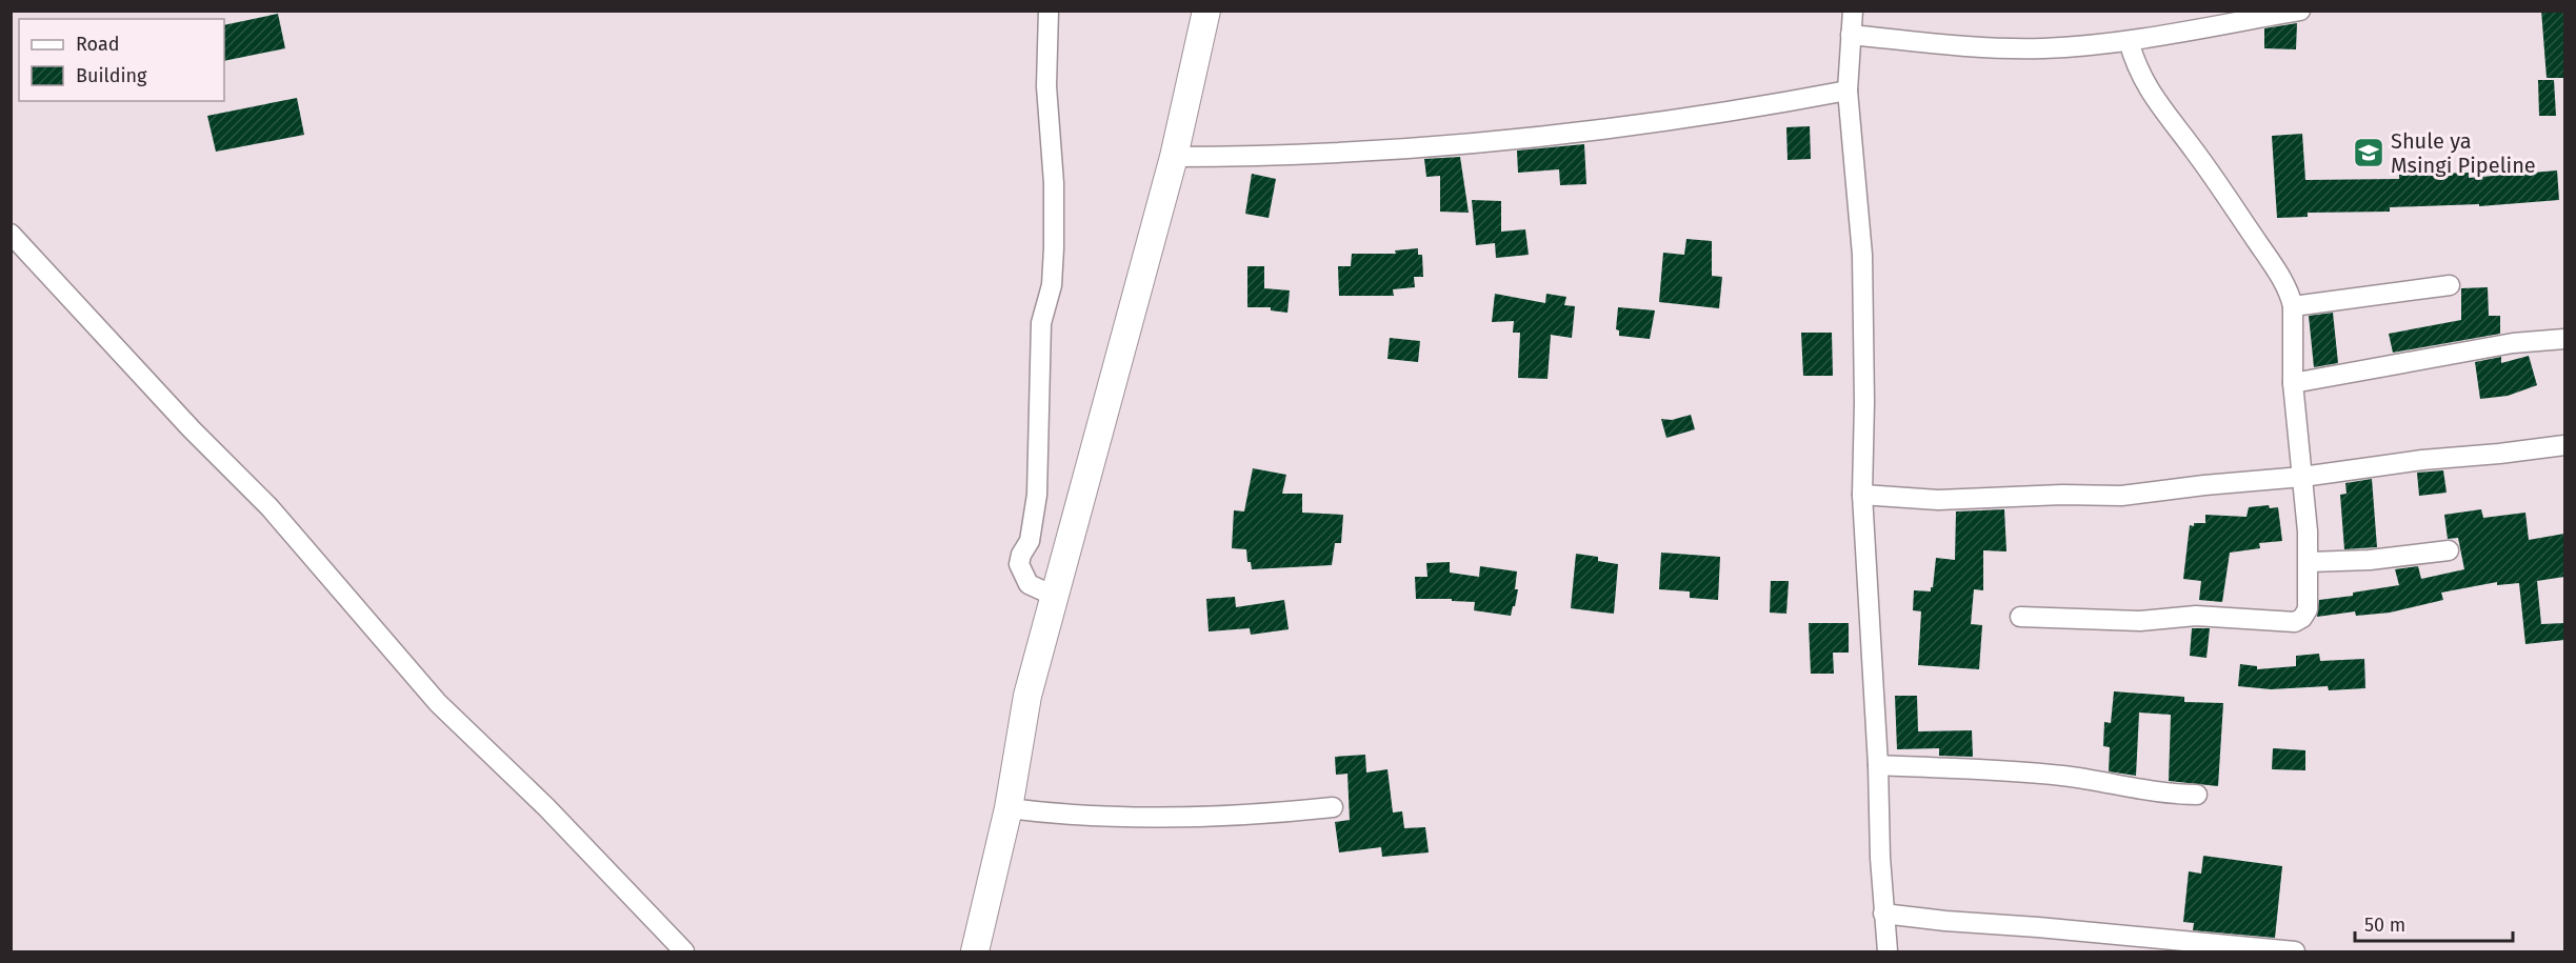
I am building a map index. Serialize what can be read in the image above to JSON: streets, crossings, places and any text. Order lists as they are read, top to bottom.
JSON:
{
  "places": {
    "school or university": ["Shule ya Msingi Pipeline"]
  },
  "legend": ["Road", "Building"],
  "scale_bar": "50 m"
}
